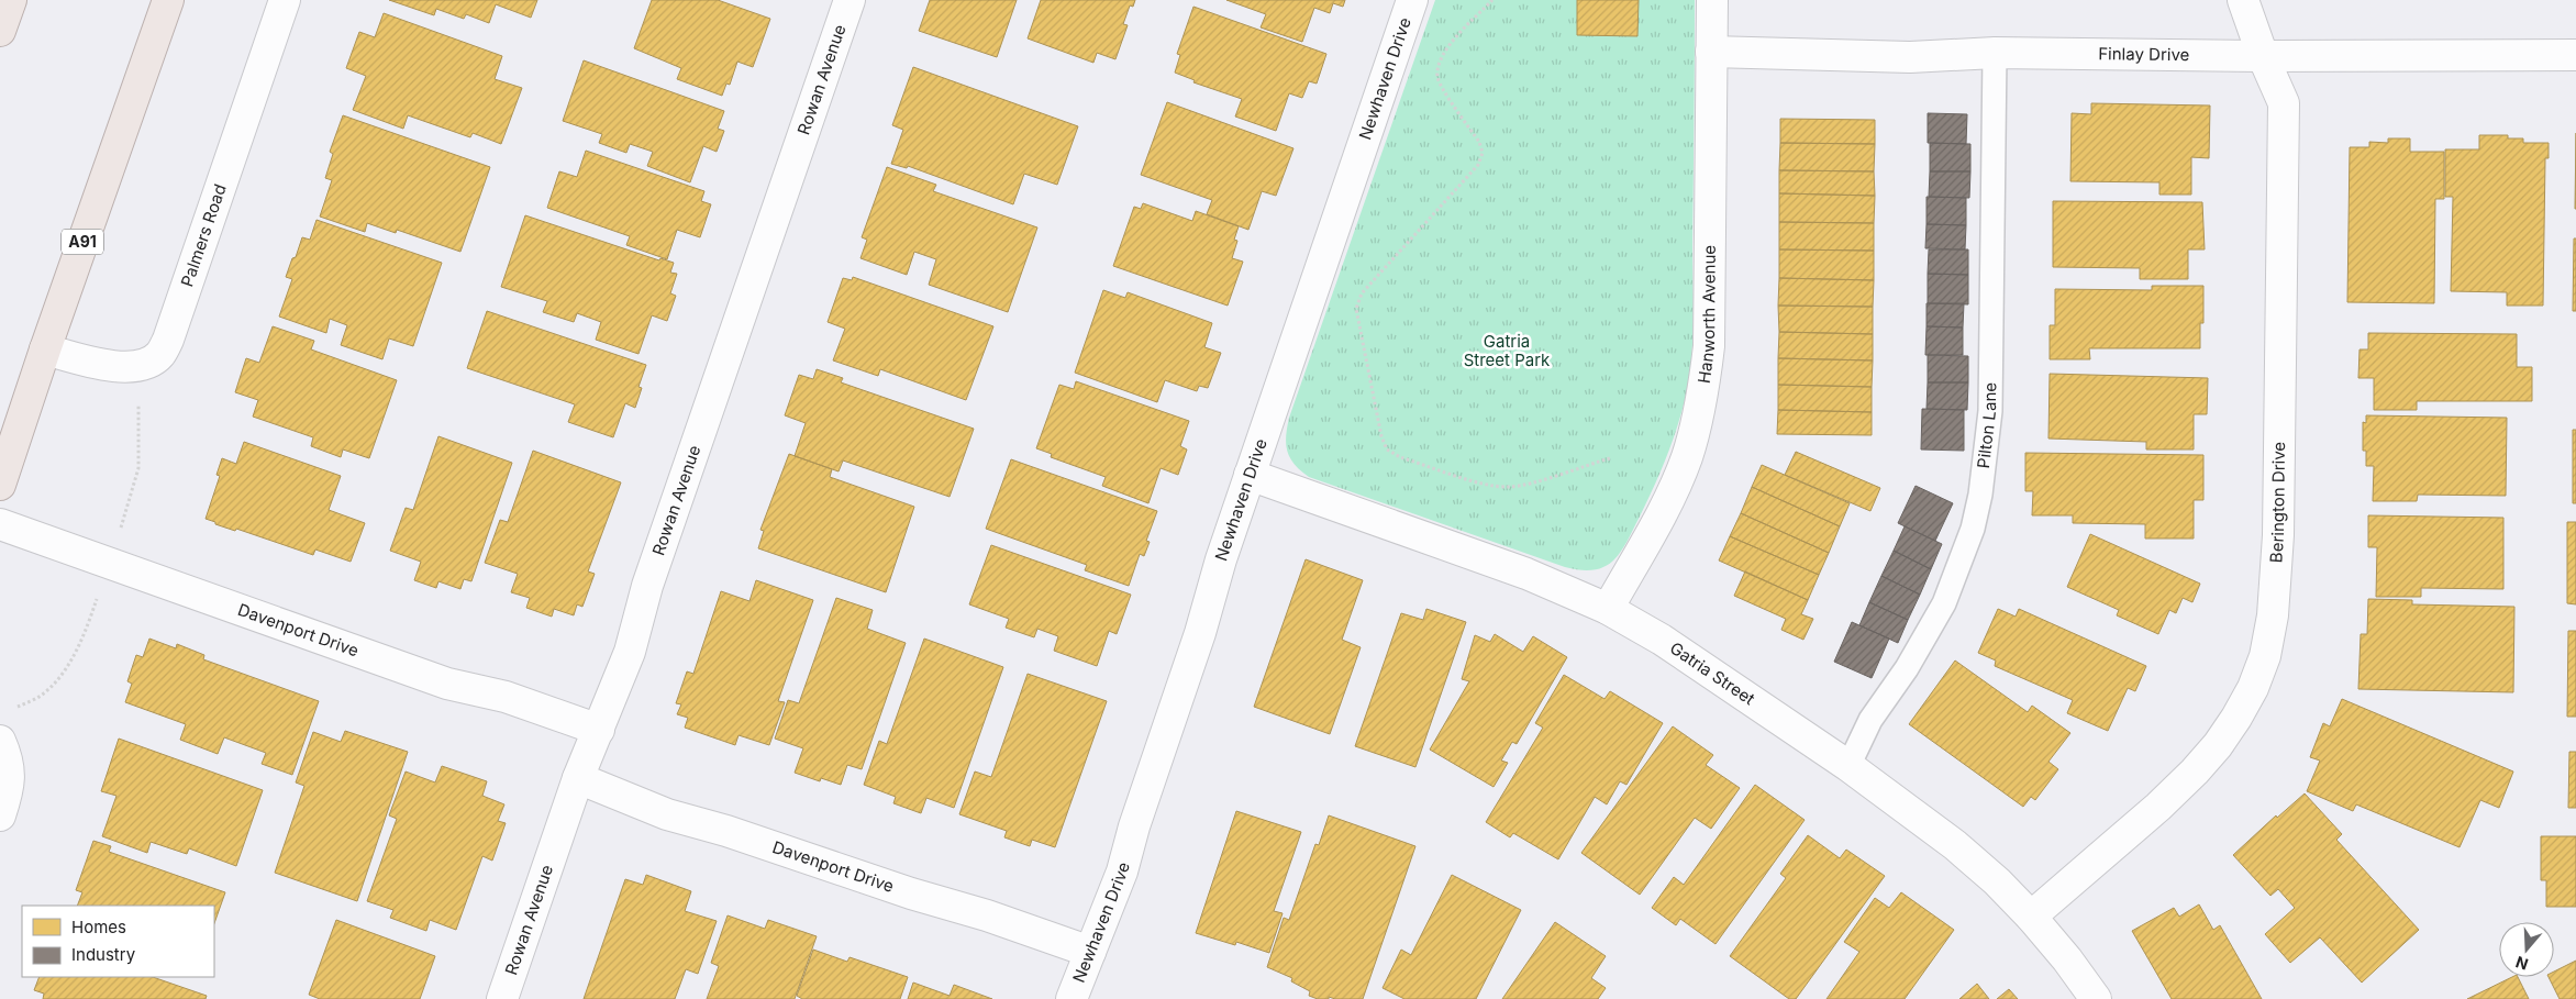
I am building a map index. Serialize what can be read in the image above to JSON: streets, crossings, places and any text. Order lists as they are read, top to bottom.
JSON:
{
  "streets": {
    "highway": ["A91"],
    "street": [
      "Finlay Drive",
      "Newhaven Drive",
      "Rowan Avenue",
      "Palmers Road",
      "Hanworth Avenue",
      "Berington Drive",
      "Davenport Drive",
      "Gatria Street"
    ],
    "lane": ["Pilton Lane"]
  },
  "crossings": [
    ["Finlay Drive", "Hanworth Avenue"],
    ["Finlay Drive", "Pilton Lane"],
    ["Finlay Drive", "Berington Drive"],
    ["Newhaven Drive", "Davenport Drive"],
    ["Newhaven Drive", "Gatria Street"],
    ["Rowan Avenue", "Davenport Drive"],
    ["Palmers Road", "A91"],
    ["Hanworth Avenue", "Gatria Street"],
    ["Pilton Lane", "Gatria Street"],
    ["Berington Drive", "Gatria Street"]
  ],
  "parks": ["Gatria Street Park"],
  "legend": ["Homes", "Industry"],
  "north": "bottom"
}
